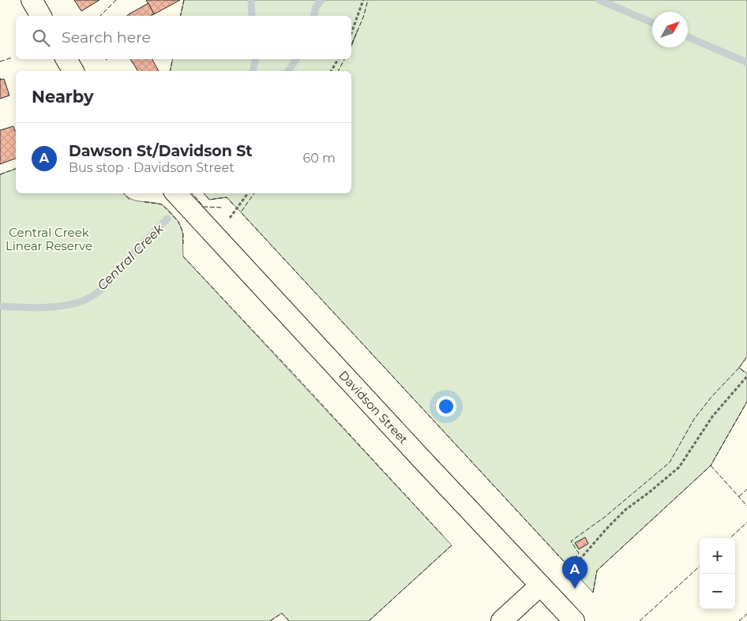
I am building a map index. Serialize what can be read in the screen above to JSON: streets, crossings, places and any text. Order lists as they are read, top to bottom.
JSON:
{
  "streets": {
    "street": ["Davidson Street"]
  },
  "water": ["Central Creek"],
  "parks": ["Central Creek Linear Reserve"],
  "north": "top right",
  "page": {
    "search": "Search here",
    "heading": "Nearby",
    "list": [
      {
        "mark": "A",
        "name": "Dawson St/Davidson St",
        "note": "Bus stop · Davidson Street",
        "value": "60 m"
      }
    ],
    "map_buttons": ["+", "−"],
    "pins": "A"
  }
}
